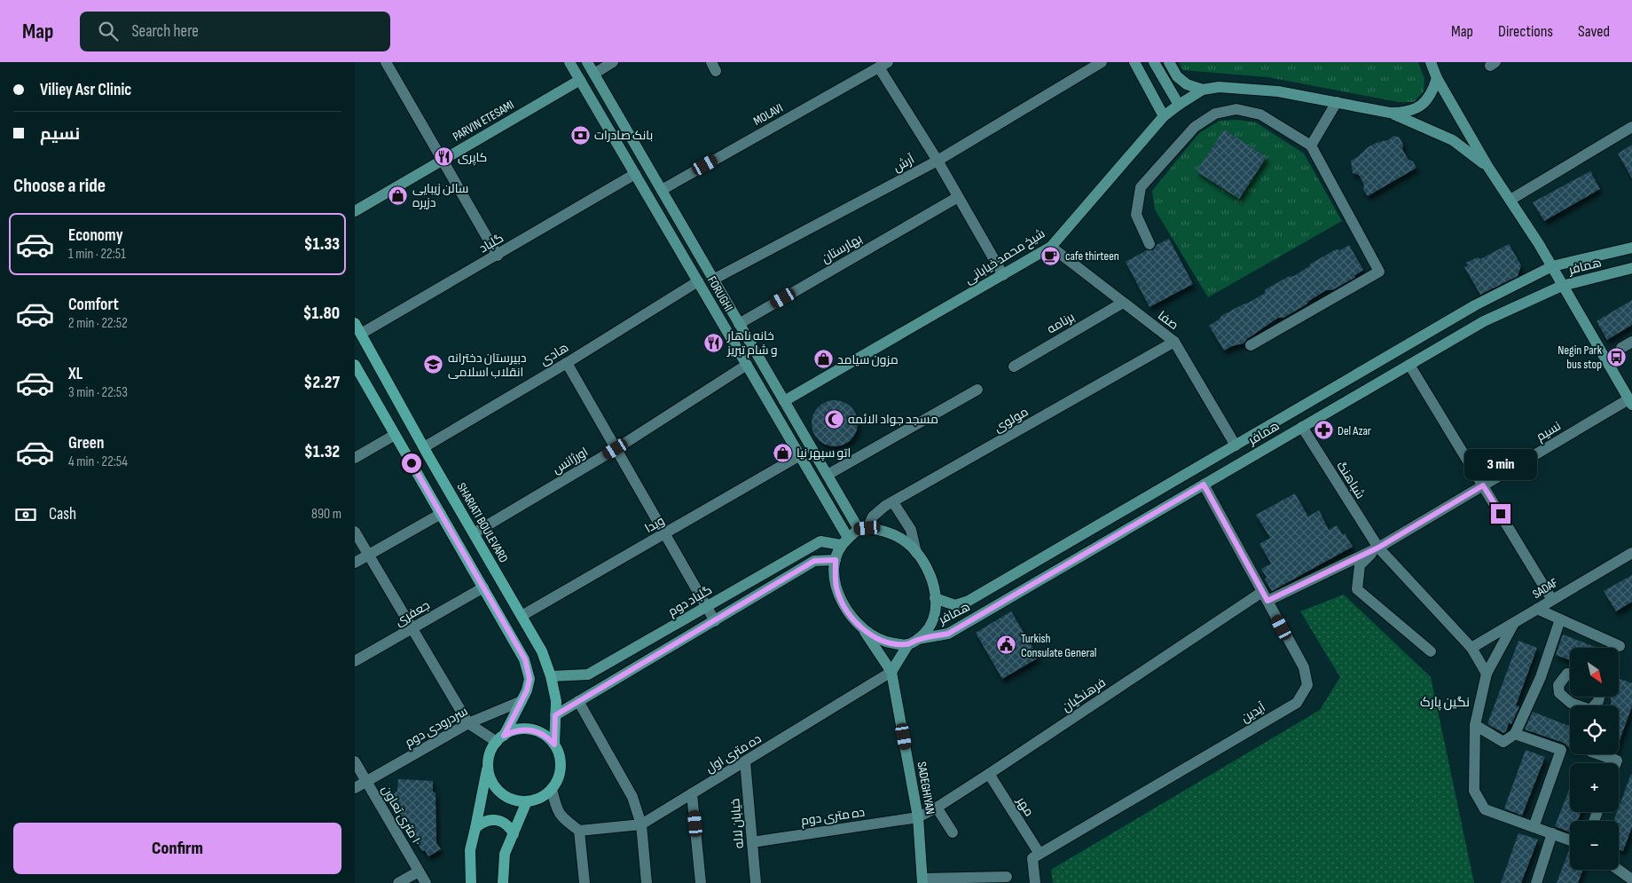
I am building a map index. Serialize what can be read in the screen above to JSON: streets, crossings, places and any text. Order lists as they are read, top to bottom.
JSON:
{
  "streets": {
    "main road": [
      "PARVIN ETESAMI",
      "شیخ محمد خیابانی",
      "همافر",
      "FORUGHI",
      "SHARIATI BOULEVARD",
      "گلباد دوم",
      "SADEGHIYAN"
    ],
    "street": [
      "MOLAVI",
      "آرش",
      "گلباد",
      "بهارستان",
      "صفا",
      "برنامه",
      "هادی",
      "مولوی",
      "نسیم",
      "اورژانس",
      "شباهنگ",
      "ویدا",
      "SADAF",
      "جعفری",
      "فرهنگیان",
      "آیدین",
      "سردرودی دوم",
      "ده متری اول",
      "مهر",
      "١٠ متری تعاون",
      "ده متری دوم",
      "خیابان لاله"
    ]
  },
  "crossings": [
    ["MOLAVI", "FORUGHI"],
    ["PARVIN ETESAMI", "FORUGHI"],
    ["آرش", "FORUGHI"],
    ["گلباد", "FORUGHI"],
    ["گلباد", "SHARIATI BOULEVARD"],
    ["بهارستان", "FORUGHI"],
    ["شیخ محمد خیابانی", "FORUGHI"],
    ["شیخ محمد خیابانی", "صفا"],
    ["همافر", "FORUGHI"],
    ["همافر", "صفا"],
    ["همافر", "مولوی"],
    ["همافر", "شباهنگ"],
    ["همافر", "گلباد دوم"],
    ["همافر", "آیدین"],
    ["FORUGHI", "هادی"],
    ["FORUGHI", "مولوی"],
    ["FORUGHI", "اورژانس"],
    ["FORUGHI", "ویدا"],
    ["FORUGHI", "گلباد دوم"],
    ["صفا", "برنامه"],
    ["صفا", "مولوی"],
    ["هادی", "SHARIATI BOULEVARD"],
    ["مولوی", "گلباد دوم"],
    ["نسیم", "شباهنگ"],
    ["نسیم", "فرهنگیان"],
    ["اورژانس", "SHARIATI BOULEVARD"],
    ["شباهنگ", "SADAF"],
    ["شباهنگ", "فرهنگیان"],
    ["SHARIATI BOULEVARD", "ویدا"],
    ["SHARIATI BOULEVARD", "گلباد دوم"],
    ["فرهنگیان", "آیدین"],
    ["فرهنگیان", "SADEGHIYAN"],
    ["فرهنگیان", "مهر"],
    ["فرهنگیان", "ده متری دوم"],
    ["آیدین", "مهر"],
    ["سردرودی دوم", "١٠ متری تعاون"],
    ["ده متری اول", "SADEGHIYAN"],
    ["ده متری اول", "خیابان لاله"],
    ["SADEGHIYAN", "ده متری دوم"],
    ["ده متری دوم", "خیابان لاله"]
  ],
  "districts": ["نگین پارک"],
  "places": {
    "bank": ["بانک صادرات"],
    "restaurant": ["کاپری", "خانه ناهار و شام تبریز"],
    "shop": ["سالن زیبایی دزیره", "مزون سیامد", "اتو سپهر نیا"],
    "cafe": ["cafe thirteen"],
    "bus stop": ["Negin Park bus stop"],
    "school or university": ["دبیرستان دخترانه انقلاب اسلامی"],
    "mosque": ["مسجد جواد الائمه"],
    "pharmacy": ["Del Azar"],
    "public building": ["Turkish Consulate General"]
  },
  "north": "bottom right",
  "page": {
    "header": "Map",
    "search": "Search here",
    "nav": ["Map", "Directions", "Saved"],
    "banner": ["Viliey Asr Clinic", "نسیم"],
    "heading": "Choose a ride",
    "list": [
      {
        "name": "Economy",
        "note": "1 min · 22:51",
        "value": "$1.33"
      },
      {
        "name": "Comfort",
        "note": "2 min · 22:52",
        "value": "$1.80"
      },
      {
        "name": "XL",
        "note": "3 min · 22:53",
        "value": "$2.27"
      },
      {
        "name": "Green",
        "note": "4 min · 22:54",
        "value": "$1.32"
      }
    ],
    "bubble": "3 min",
    "pay": ["Cash", "890 m"],
    "map_buttons": ["+", "−"],
    "buttons": "Confirm"
  }
}
